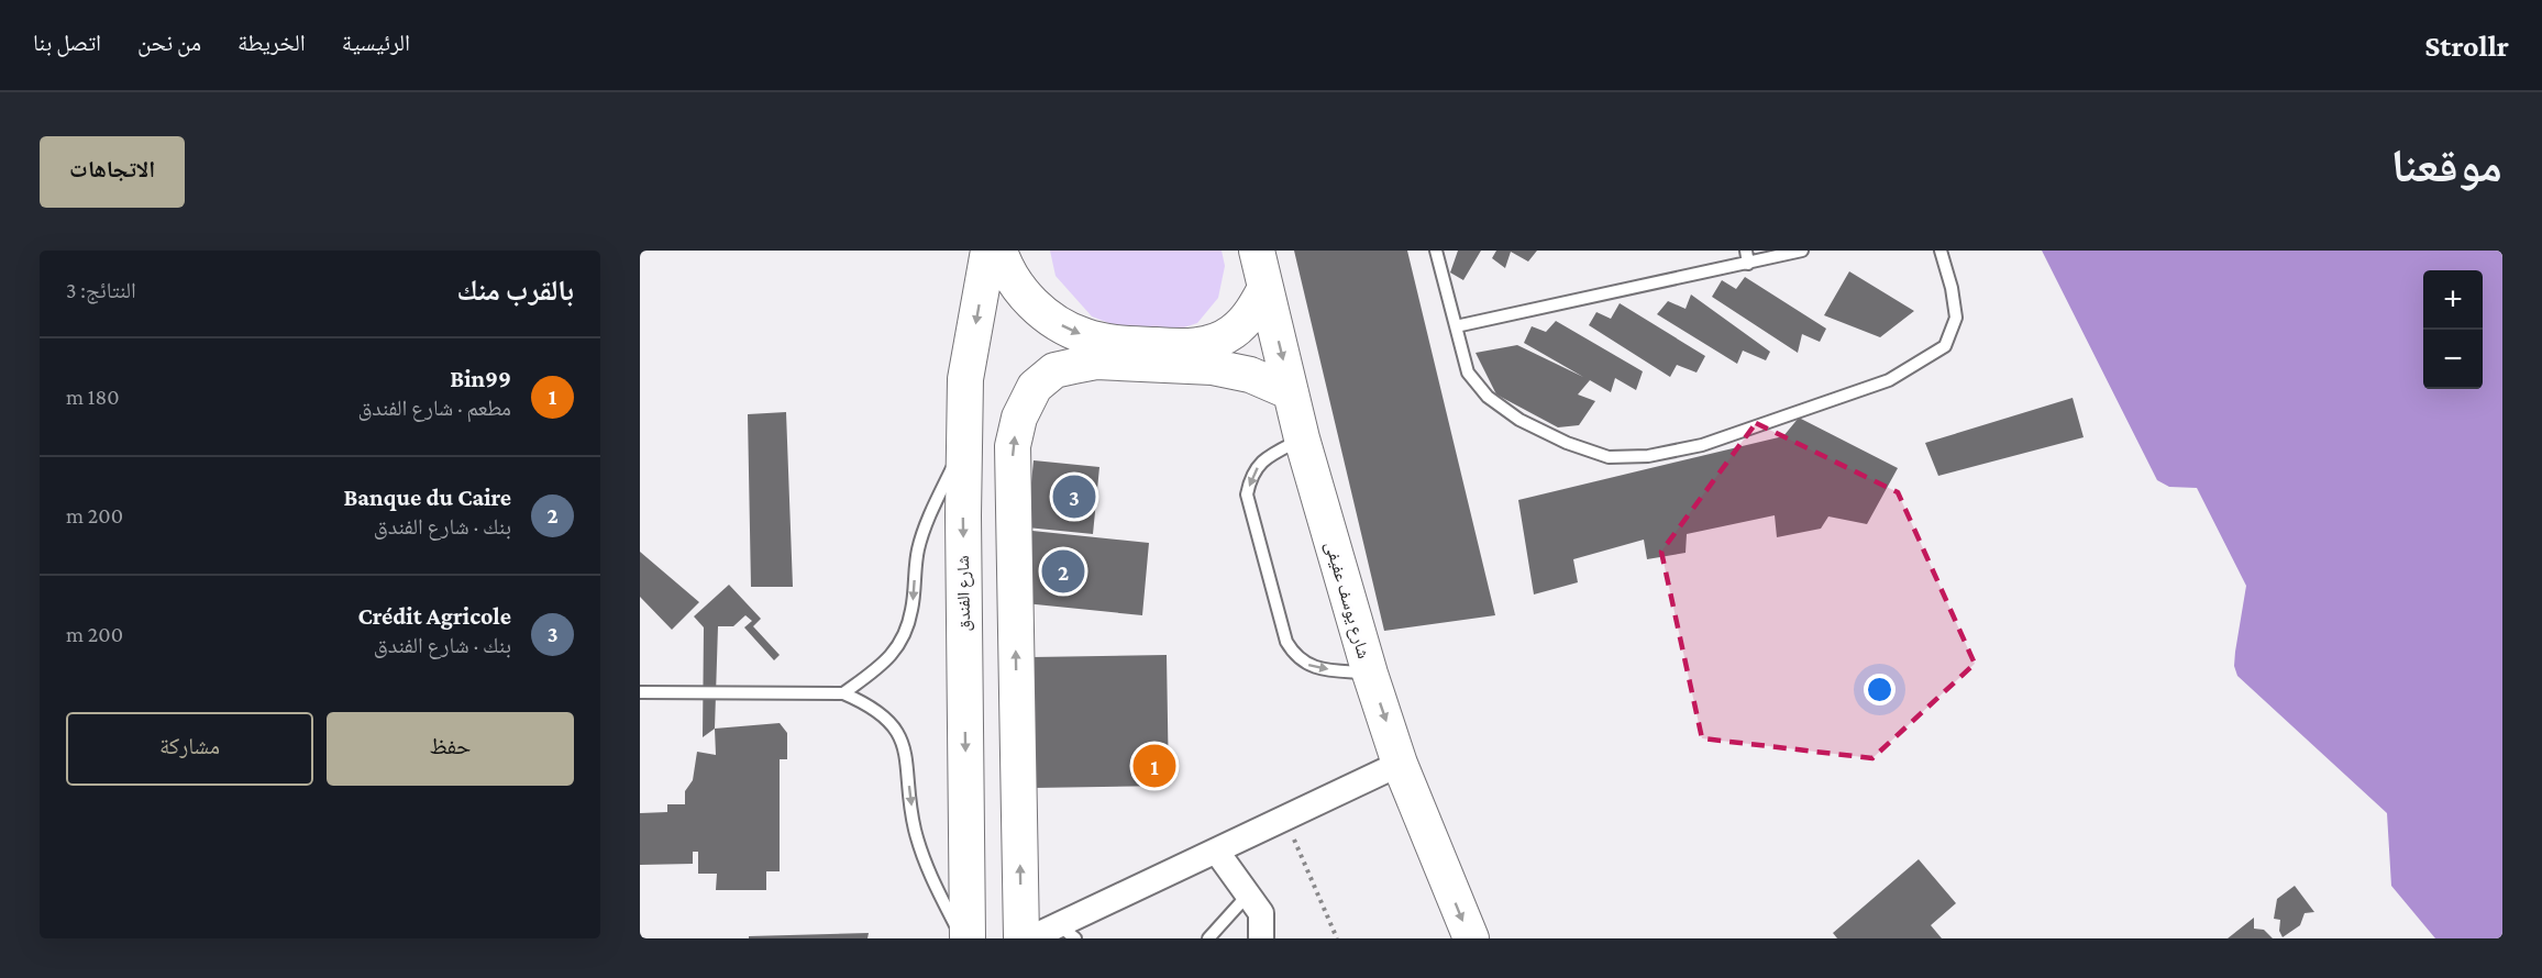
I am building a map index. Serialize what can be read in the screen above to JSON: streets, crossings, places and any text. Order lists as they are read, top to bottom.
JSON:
{
  "streets": {
    "street": ["شارع الفندق", "شارع يوسف عفيفى"]
  },
  "one_way": ["شارع الفندق", "شارع يوسف عفيفى"],
  "page": {
    "header": "Strollr",
    "nav": [
      "الرئيسية",
      "الخريطة",
      "من نحن",
      "اتصل بنا"
    ],
    "title": "موقعنا",
    "buttons": [
      "الاتجاهات",
      ["حفظ", "مشاركة"]
    ],
    "heading": ["بالقرب منك", "النتائج: 3"],
    "map_buttons": ["+", "−"],
    "list": [
      {
        "mark": "1",
        "name": "Bin99",
        "note": "مطعم · شارع الفندق",
        "value": "180 m"
      },
      {
        "mark": "2",
        "name": "Banque du Caire",
        "note": "بنك · شارع الفندق",
        "value": "200 m"
      },
      {
        "mark": "3",
        "name": "Crédit Agricole",
        "note": "بنك · شارع الفندق",
        "value": "200 m"
      }
    ],
    "pins": ["3", "2", "1"]
  }
}
